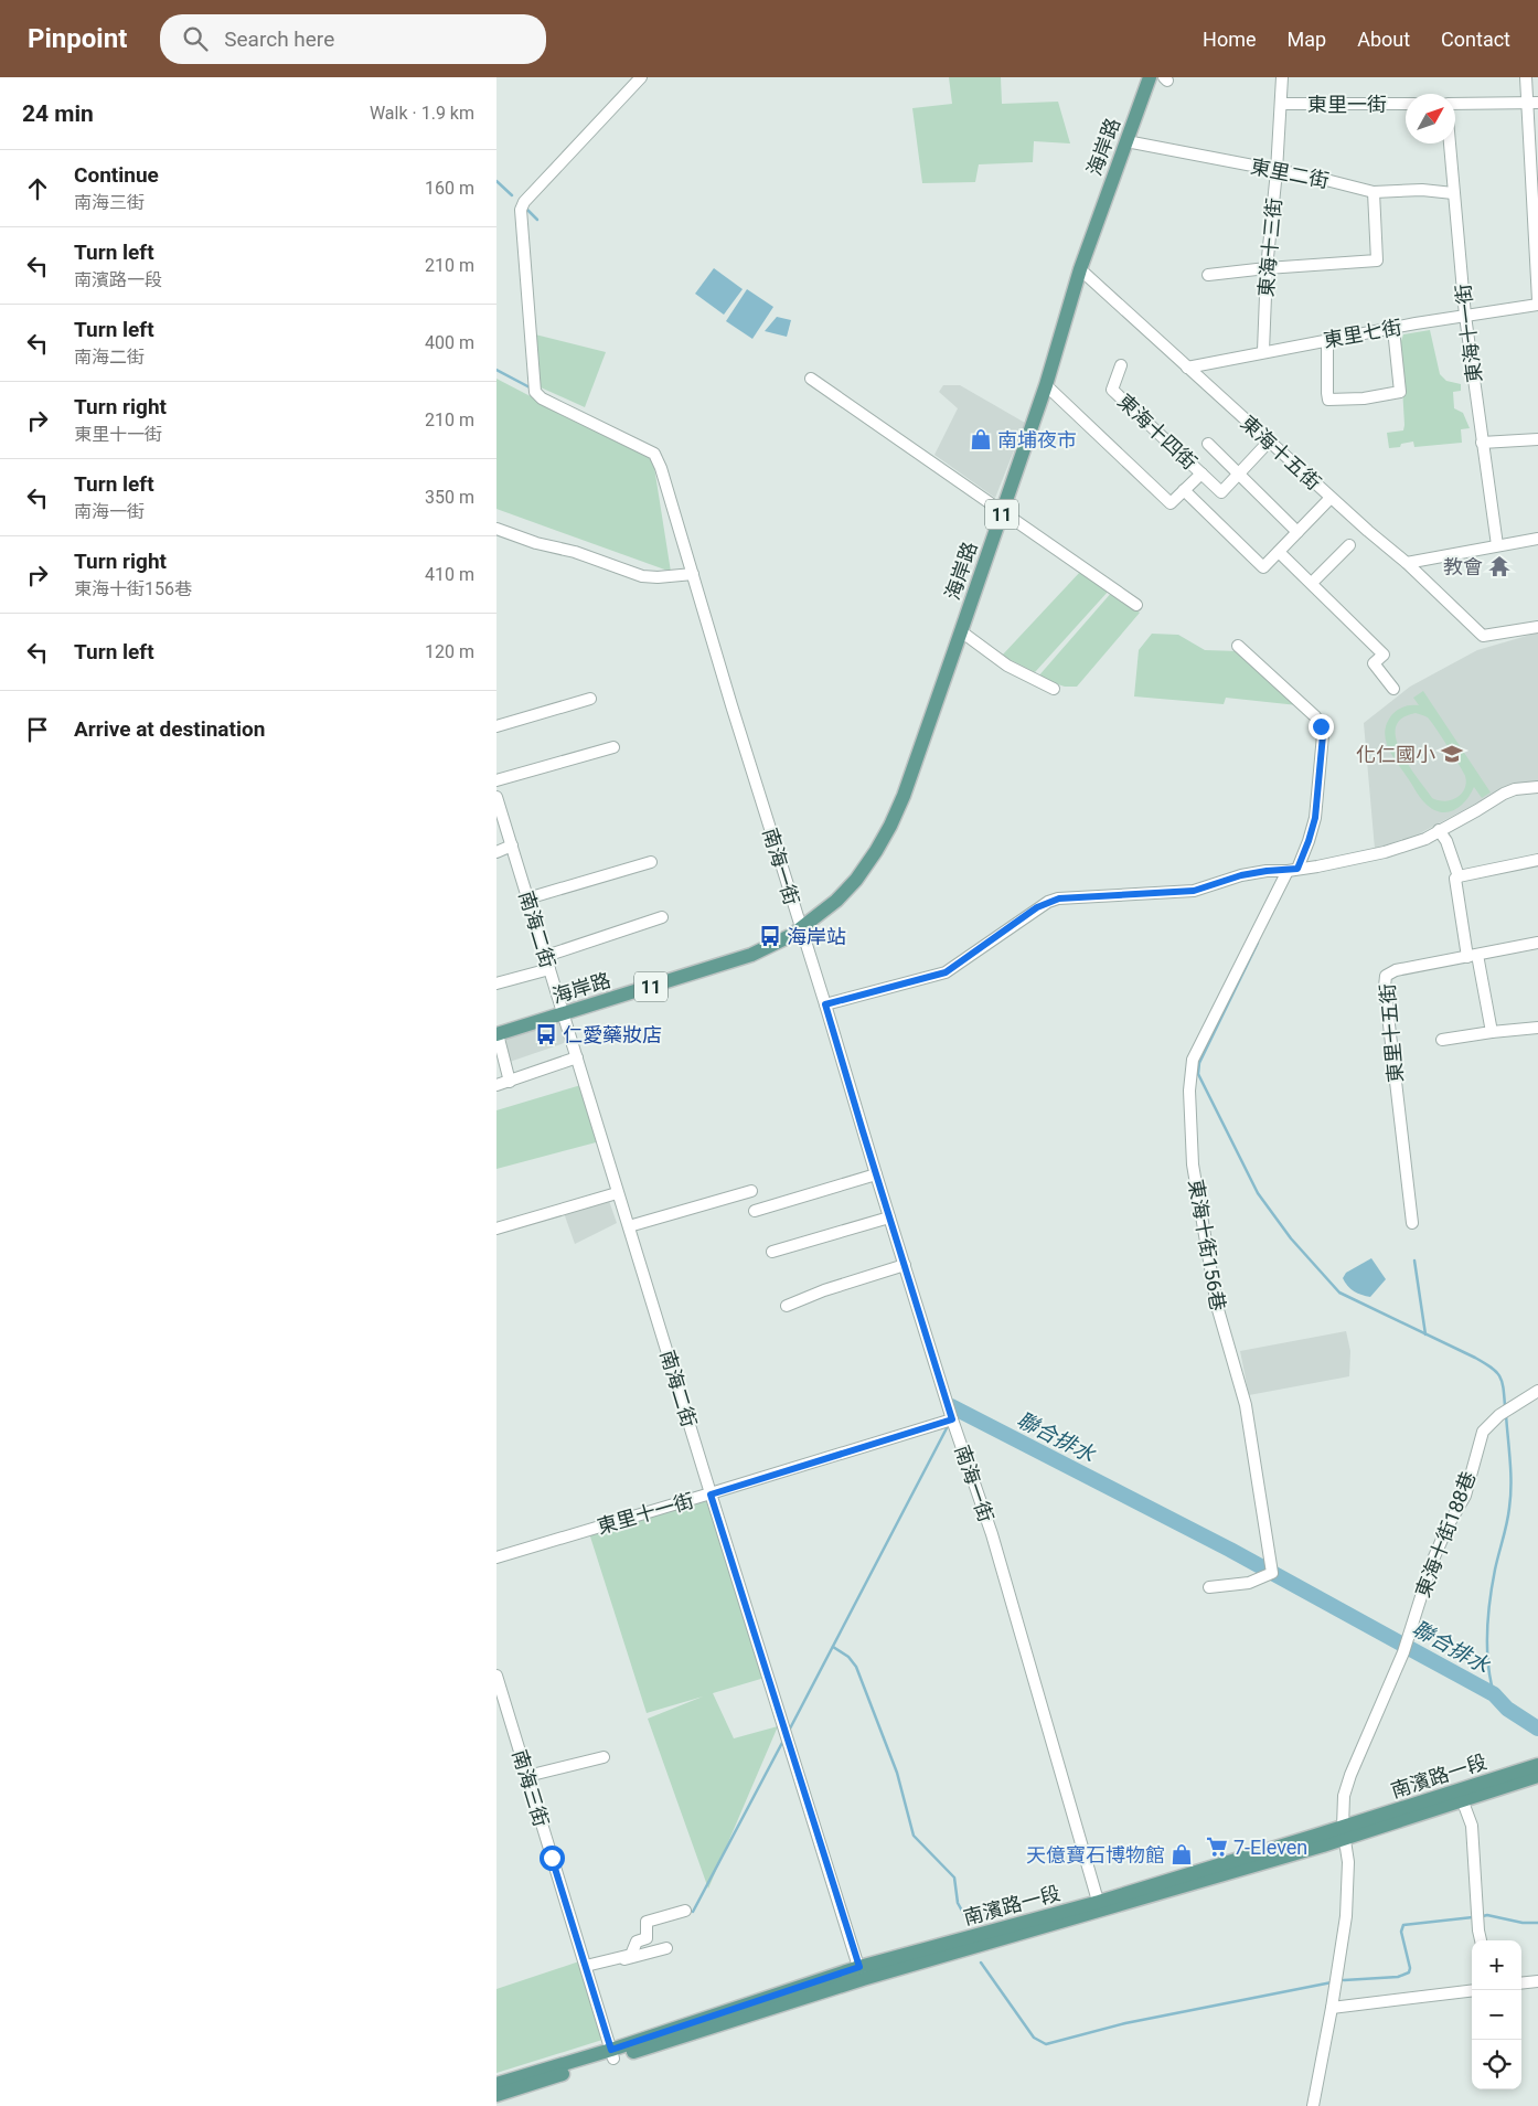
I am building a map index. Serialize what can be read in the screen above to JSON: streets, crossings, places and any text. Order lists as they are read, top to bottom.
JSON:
{
  "streets": {
    "main road": ["海岸路", "11", "南濱路一段"],
    "street": [
      "東里一街",
      "東里二街",
      "東海十三街",
      "東里七街",
      "東海十一街",
      "東海十四街",
      "東海十五街",
      "南海一街",
      "南海二街",
      "東里十五街",
      "東海十街156巷",
      "東里十一街",
      "東海十街188巷",
      "南海三街"
    ]
  },
  "crossings": [
    ["東里一街", "東海十三街"],
    ["海岸路", "東里二街"],
    ["海岸路", "東海十五街"],
    ["海岸路", "南海一街"],
    ["海岸路", "南海二街"],
    ["東里二街", "東海十三街"],
    ["東里二街", "東海十一街"],
    ["東海十三街", "東里七街"],
    ["東里七街", "東海十一街"],
    ["東里七街", "東海十五街"],
    ["南海一街", "東里十一街"],
    ["南海一街", "南濱路一段"],
    ["南海二街", "東里十一街"],
    ["南海二街", "南濱路一段"],
    ["東海十街188巷", "南濱路一段"],
    ["南濱路一段", "南海三街"]
  ],
  "water": ["聯合排水"],
  "places": {
    "shop": ["南埔夜市", "天億寶石博物館"],
    "temple": ["教會"],
    "school or university": ["化仁國小"],
    "bus stop": ["海岸站", "仁愛藥妝店"],
    "supermarket": ["7-Eleven"]
  },
  "north": "top right",
  "page": {
    "header": "Pinpoint",
    "search": "Search here",
    "nav": [
      "Home",
      "Map",
      "About",
      "Contact"
    ],
    "heading": ["24 min", "Walk · 1.9 km"],
    "list": [
      ["Continue", "南海三街", "160 m"],
      ["Turn left", "南濱路一段", "210 m"],
      ["Turn left", "南海二街", "400 m"],
      ["Turn right", "東里十一街", "210 m"],
      ["Turn left", "南海一街", "350 m"],
      ["Turn right", "東海十街156巷", "410 m"],
      ["Turn left", "120 m"],
      "Arrive at destination"
    ],
    "map_buttons": ["+", "−"]
  }
}
